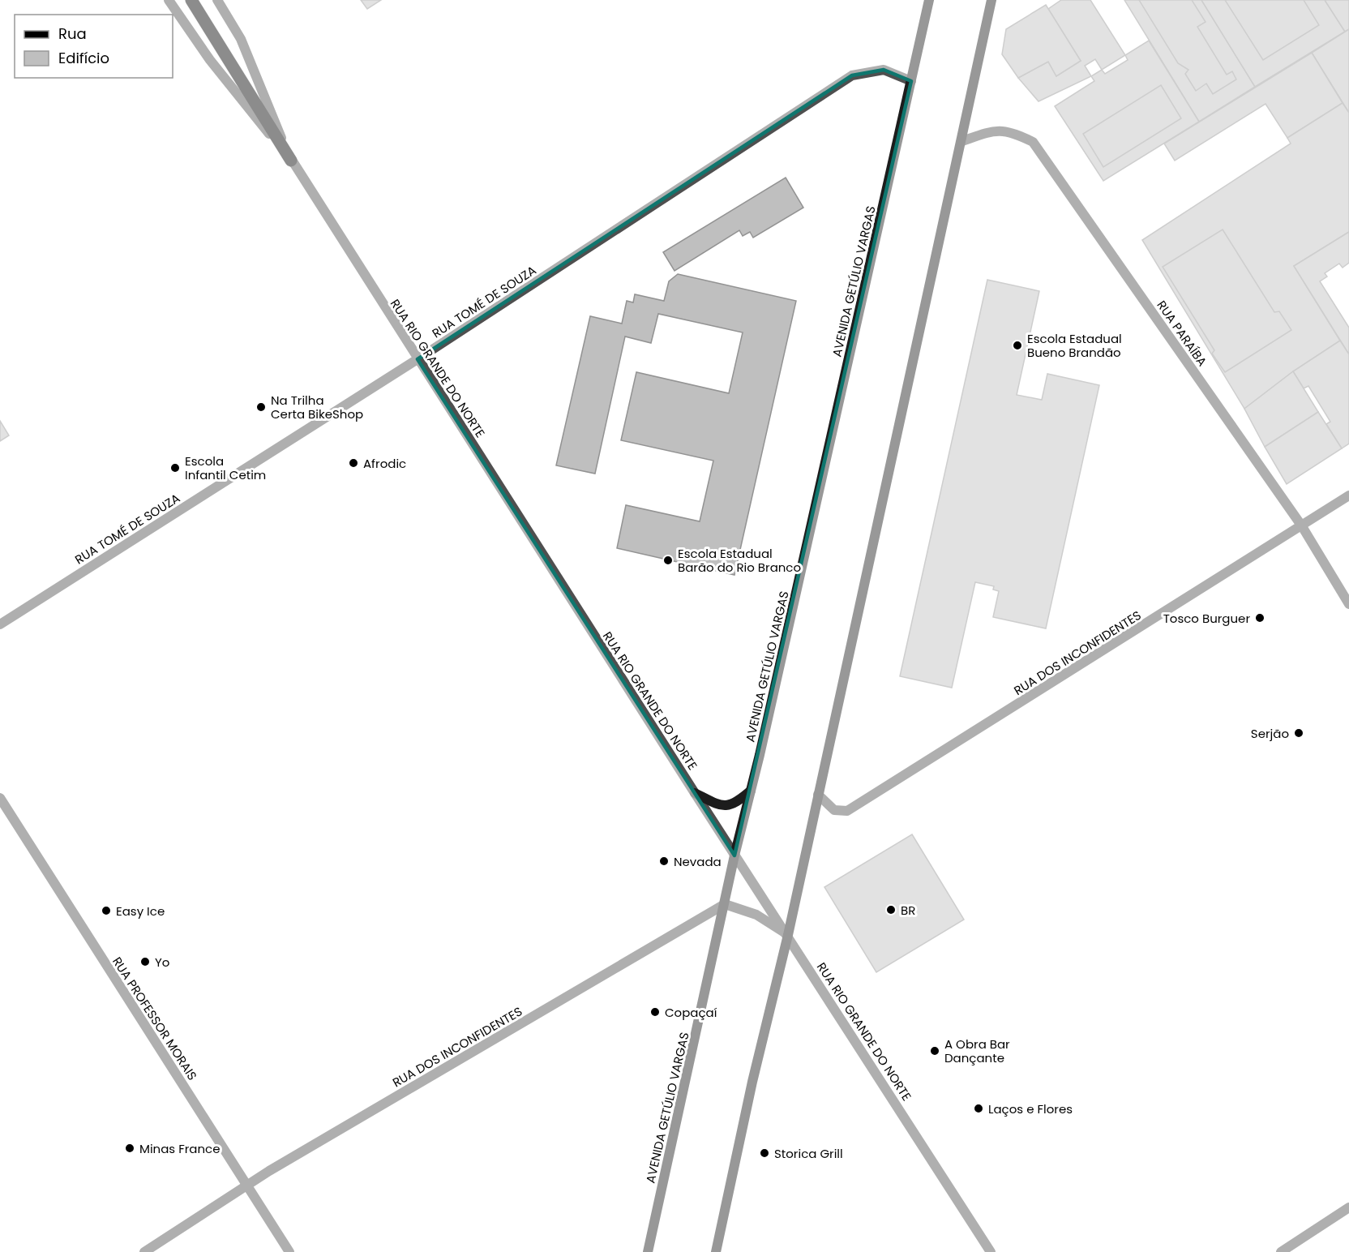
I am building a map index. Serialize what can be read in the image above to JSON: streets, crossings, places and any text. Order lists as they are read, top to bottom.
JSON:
{
  "streets": {
    "main road": ["AVENIDA GETÚLIO VARGAS"],
    "street": [
      "RUA TOMÉ DE SOUZA",
      "RUA PARAÍBA",
      "RUA RIO GRANDE DO NORTE",
      "RUA DOS INCONFIDENTES",
      "RUA PROFESSOR MORAIS"
    ]
  },
  "crossings": [
    ["AVENIDA GETÚLIO VARGAS", "RUA TOMÉ DE SOUZA"],
    ["AVENIDA GETÚLIO VARGAS", "RUA RIO GRANDE DO NORTE"],
    ["AVENIDA GETÚLIO VARGAS", "RUA DOS INCONFIDENTES"],
    ["RUA TOMÉ DE SOUZA", "RUA RIO GRANDE DO NORTE"],
    ["RUA PARAÍBA", "RUA DOS INCONFIDENTES"],
    ["RUA DOS INCONFIDENTES", "RUA PROFESSOR MORAIS"]
  ],
  "places": [
    "Escola Estadual Bueno Brandão",
    "Na Trilha Certa BikeShop",
    "Afrodic",
    "Escola Infantil Cetim",
    "Escola Estadual Barão do Rio Branco",
    "Tosco Burguer",
    "Serjão",
    "Nevada",
    "BR",
    "Easy Ice",
    "Yo",
    "Copaçaí",
    "A Obra Bar Dançante",
    "Laços e Flores",
    "Minas France",
    "Storica Grill"
  ],
  "legend": ["Rua", "Edifício"]
}
